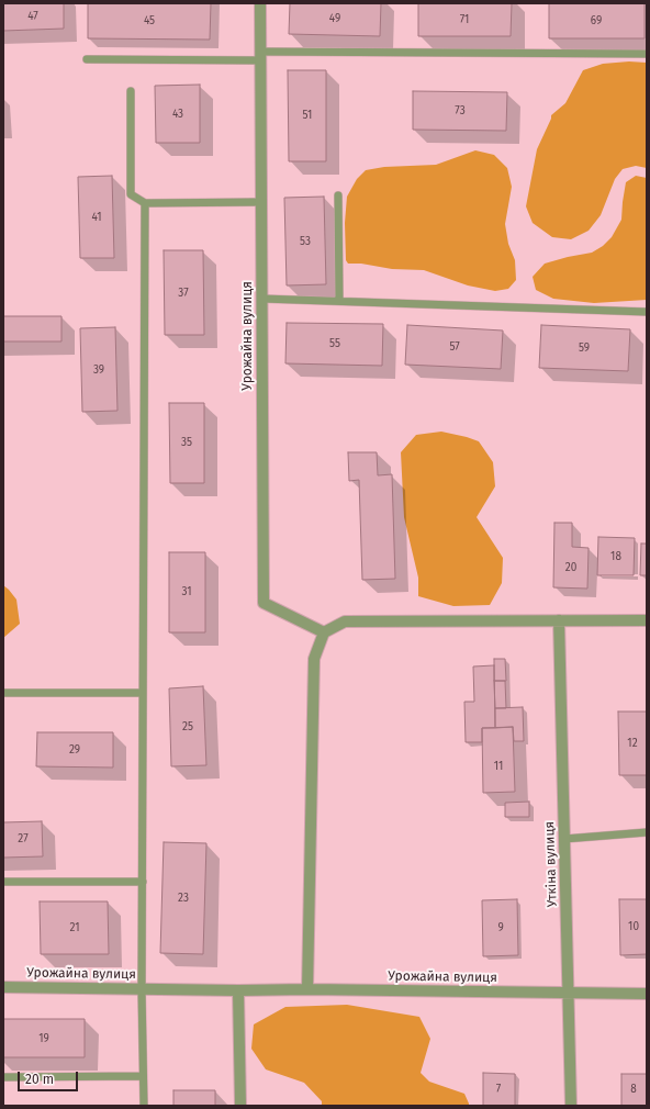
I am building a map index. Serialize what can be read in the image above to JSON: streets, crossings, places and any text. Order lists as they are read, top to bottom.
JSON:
{
  "streets": {
    "street": ["Урожайна вулиця", "Уткiна вулиця"]
  },
  "crossings": [
    ["Урожайна вулиця", "Уткiна вулиця"]
  ],
  "house_numbers": [
    "47",
    "49",
    "71",
    "45",
    "69",
    "73",
    "43",
    "51",
    "41",
    "53",
    "37",
    "55",
    "57",
    "59",
    "39",
    "35",
    "18",
    "20",
    "31",
    "25",
    "12",
    "29",
    "11",
    "27",
    "23",
    "10",
    "21",
    "9",
    "19",
    "7",
    "8"
  ],
  "scale_bar": "20 m"
}
